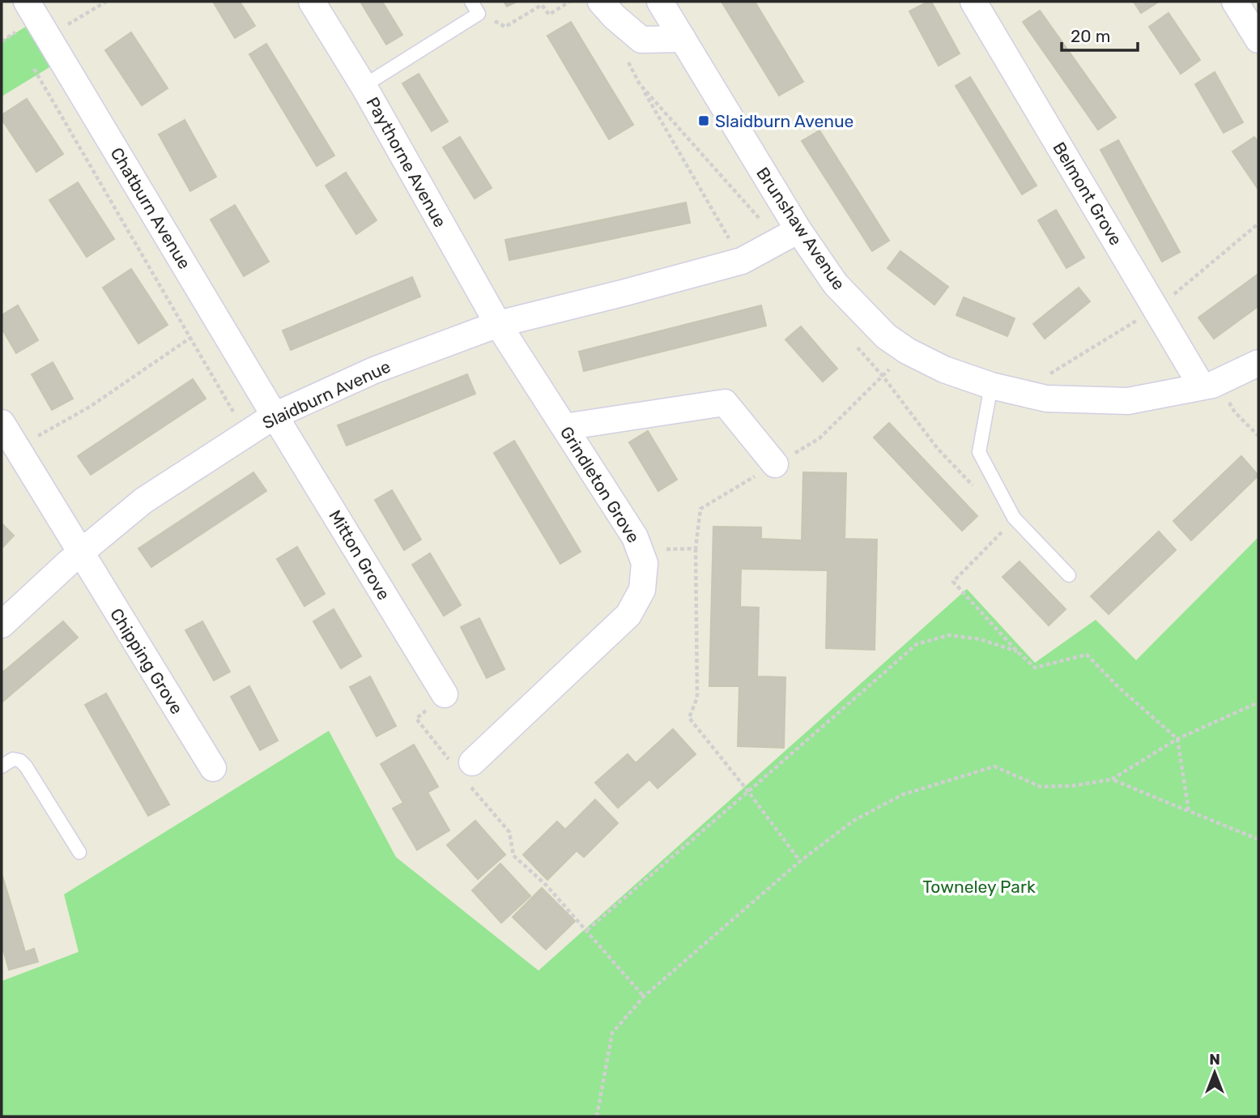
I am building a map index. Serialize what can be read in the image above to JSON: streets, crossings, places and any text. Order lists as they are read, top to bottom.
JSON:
{
  "streets": {
    "street": [
      "Paythorne Avenue",
      "Belmont Grove",
      "Chatburn Avenue",
      "Brunshaw Avenue",
      "Slaidburn Avenue",
      "Grindleton Grove",
      "Mitton Grove",
      "Chipping Grove"
    ]
  },
  "crossings": [
    ["Paythorne Avenue", "Slaidburn Avenue"],
    ["Paythorne Avenue", "Grindleton Grove"],
    ["Belmont Grove", "Brunshaw Avenue"],
    ["Chatburn Avenue", "Slaidburn Avenue"],
    ["Chatburn Avenue", "Mitton Grove"],
    ["Brunshaw Avenue", "Slaidburn Avenue"],
    ["Slaidburn Avenue", "Grindleton Grove"],
    ["Slaidburn Avenue", "Mitton Grove"],
    ["Slaidburn Avenue", "Chipping Grove"]
  ],
  "parks": ["Towneley Park"],
  "places": {
    "transit": ["Slaidburn Avenue"]
  },
  "scale_bar": "20 m",
  "north": "top"
}
